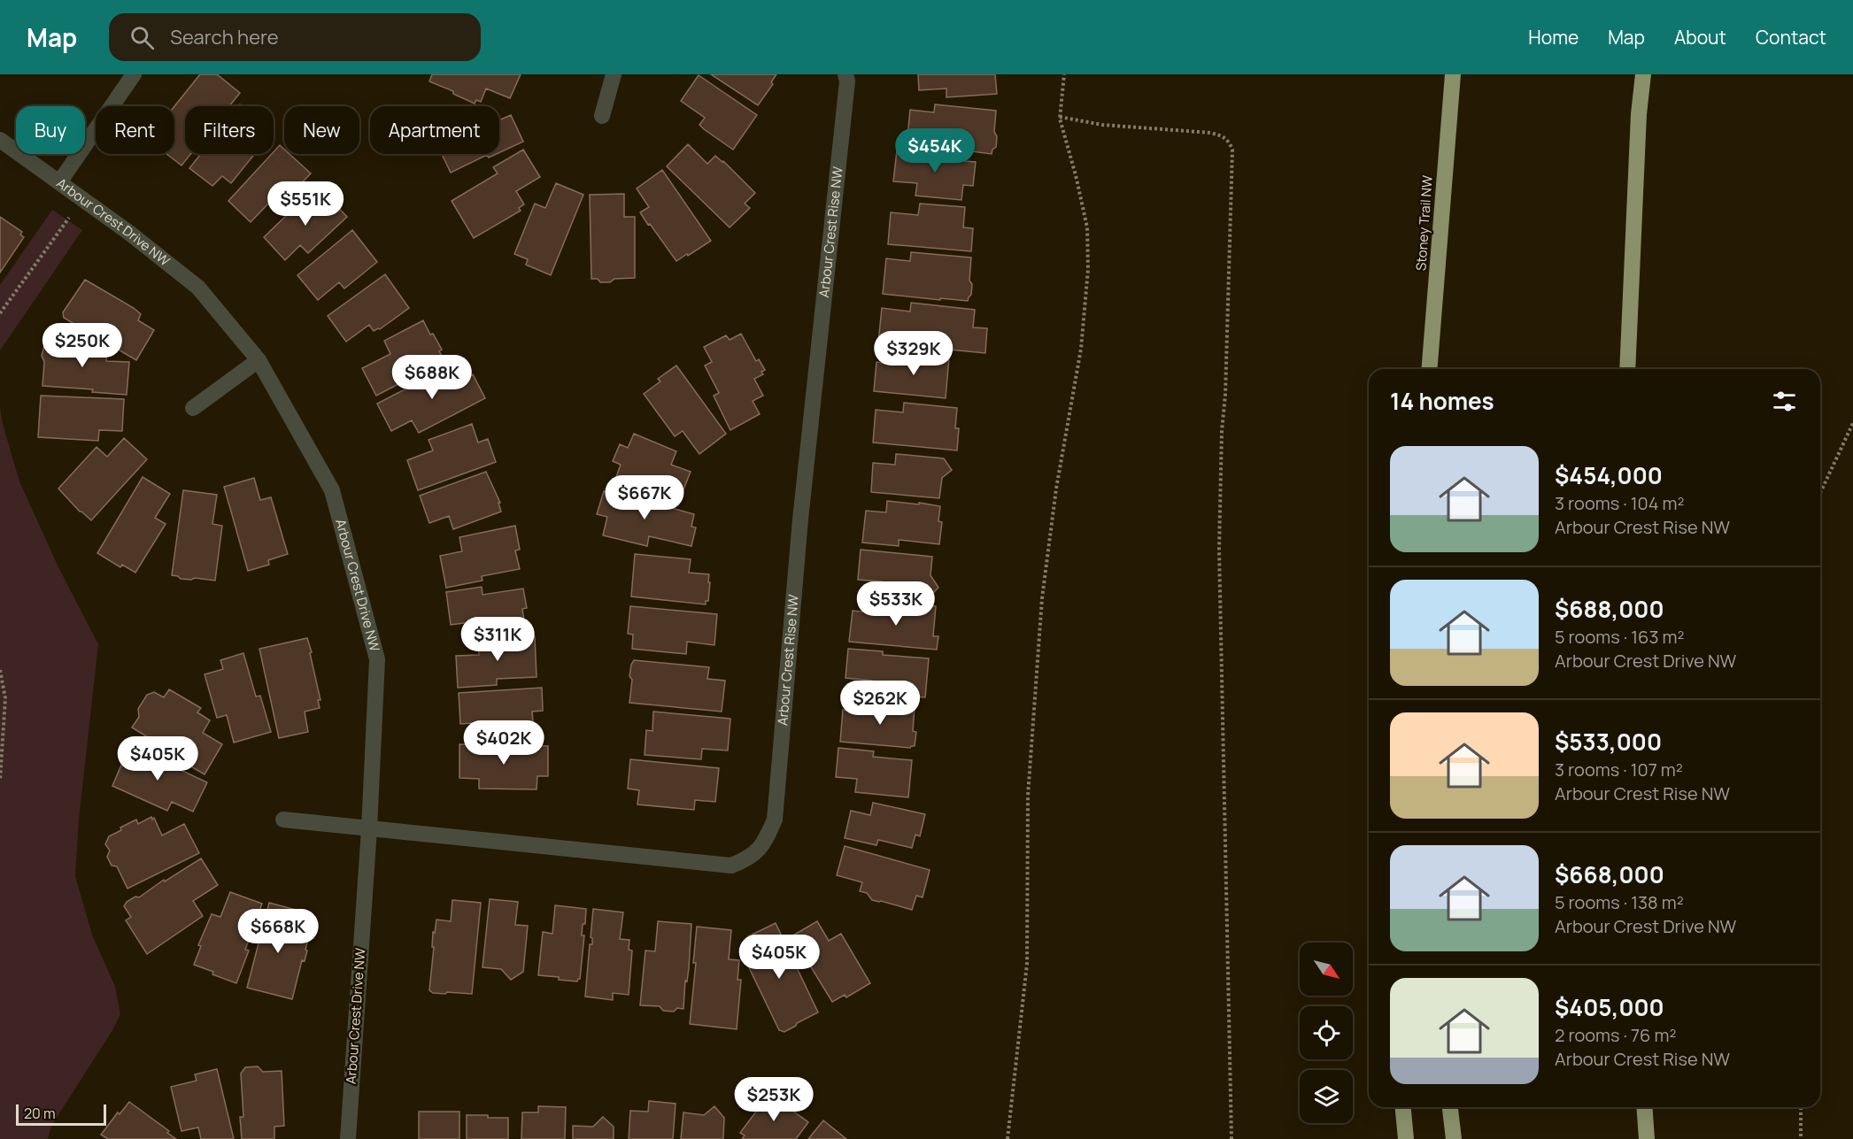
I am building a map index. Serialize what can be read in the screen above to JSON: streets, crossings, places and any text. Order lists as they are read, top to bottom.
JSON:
{
  "streets": {
    "highway": ["Stoney Trail NW"],
    "street": ["Arbour Crest Drive NW", "Arbour Crest Rise NW"]
  },
  "crossings": [
    ["Arbour Crest Drive NW", "Arbour Crest Rise NW"]
  ],
  "scale_bar": "20 m",
  "north": "bottom right",
  "page": {
    "header": "Map",
    "search": "Search here",
    "nav": [
      "Home",
      "Map",
      "About",
      "Contact"
    ],
    "chip": [
      "Buy",
      "Rent",
      "Filters",
      "New",
      "Apartment"
    ],
    "price": [
      "$454K",
      "$551K",
      "$250K",
      "$329K",
      "$688K",
      "$667K",
      "$533K",
      "$311K",
      "$262K",
      "$402K",
      "$405K",
      "$668K",
      "$405K",
      "$253K"
    ],
    "heading": "14 homes",
    "list": [
      {
        "name": "$454,000",
        "note": "3 rooms · 104 m² · Arbour Crest Rise NW"
      },
      {
        "name": "$688,000",
        "note": "5 rooms · 163 m² · Arbour Crest Drive NW"
      },
      {
        "name": "$533,000",
        "note": "3 rooms · 107 m² · Arbour Crest Rise NW"
      },
      {
        "name": "$668,000",
        "note": "5 rooms · 138 m² · Arbour Crest Drive NW"
      },
      {
        "name": "$405,000",
        "note": "2 rooms · 76 m² · Arbour Crest Rise NW"
      }
    ],
    "scale": "20 m"
  }
}
